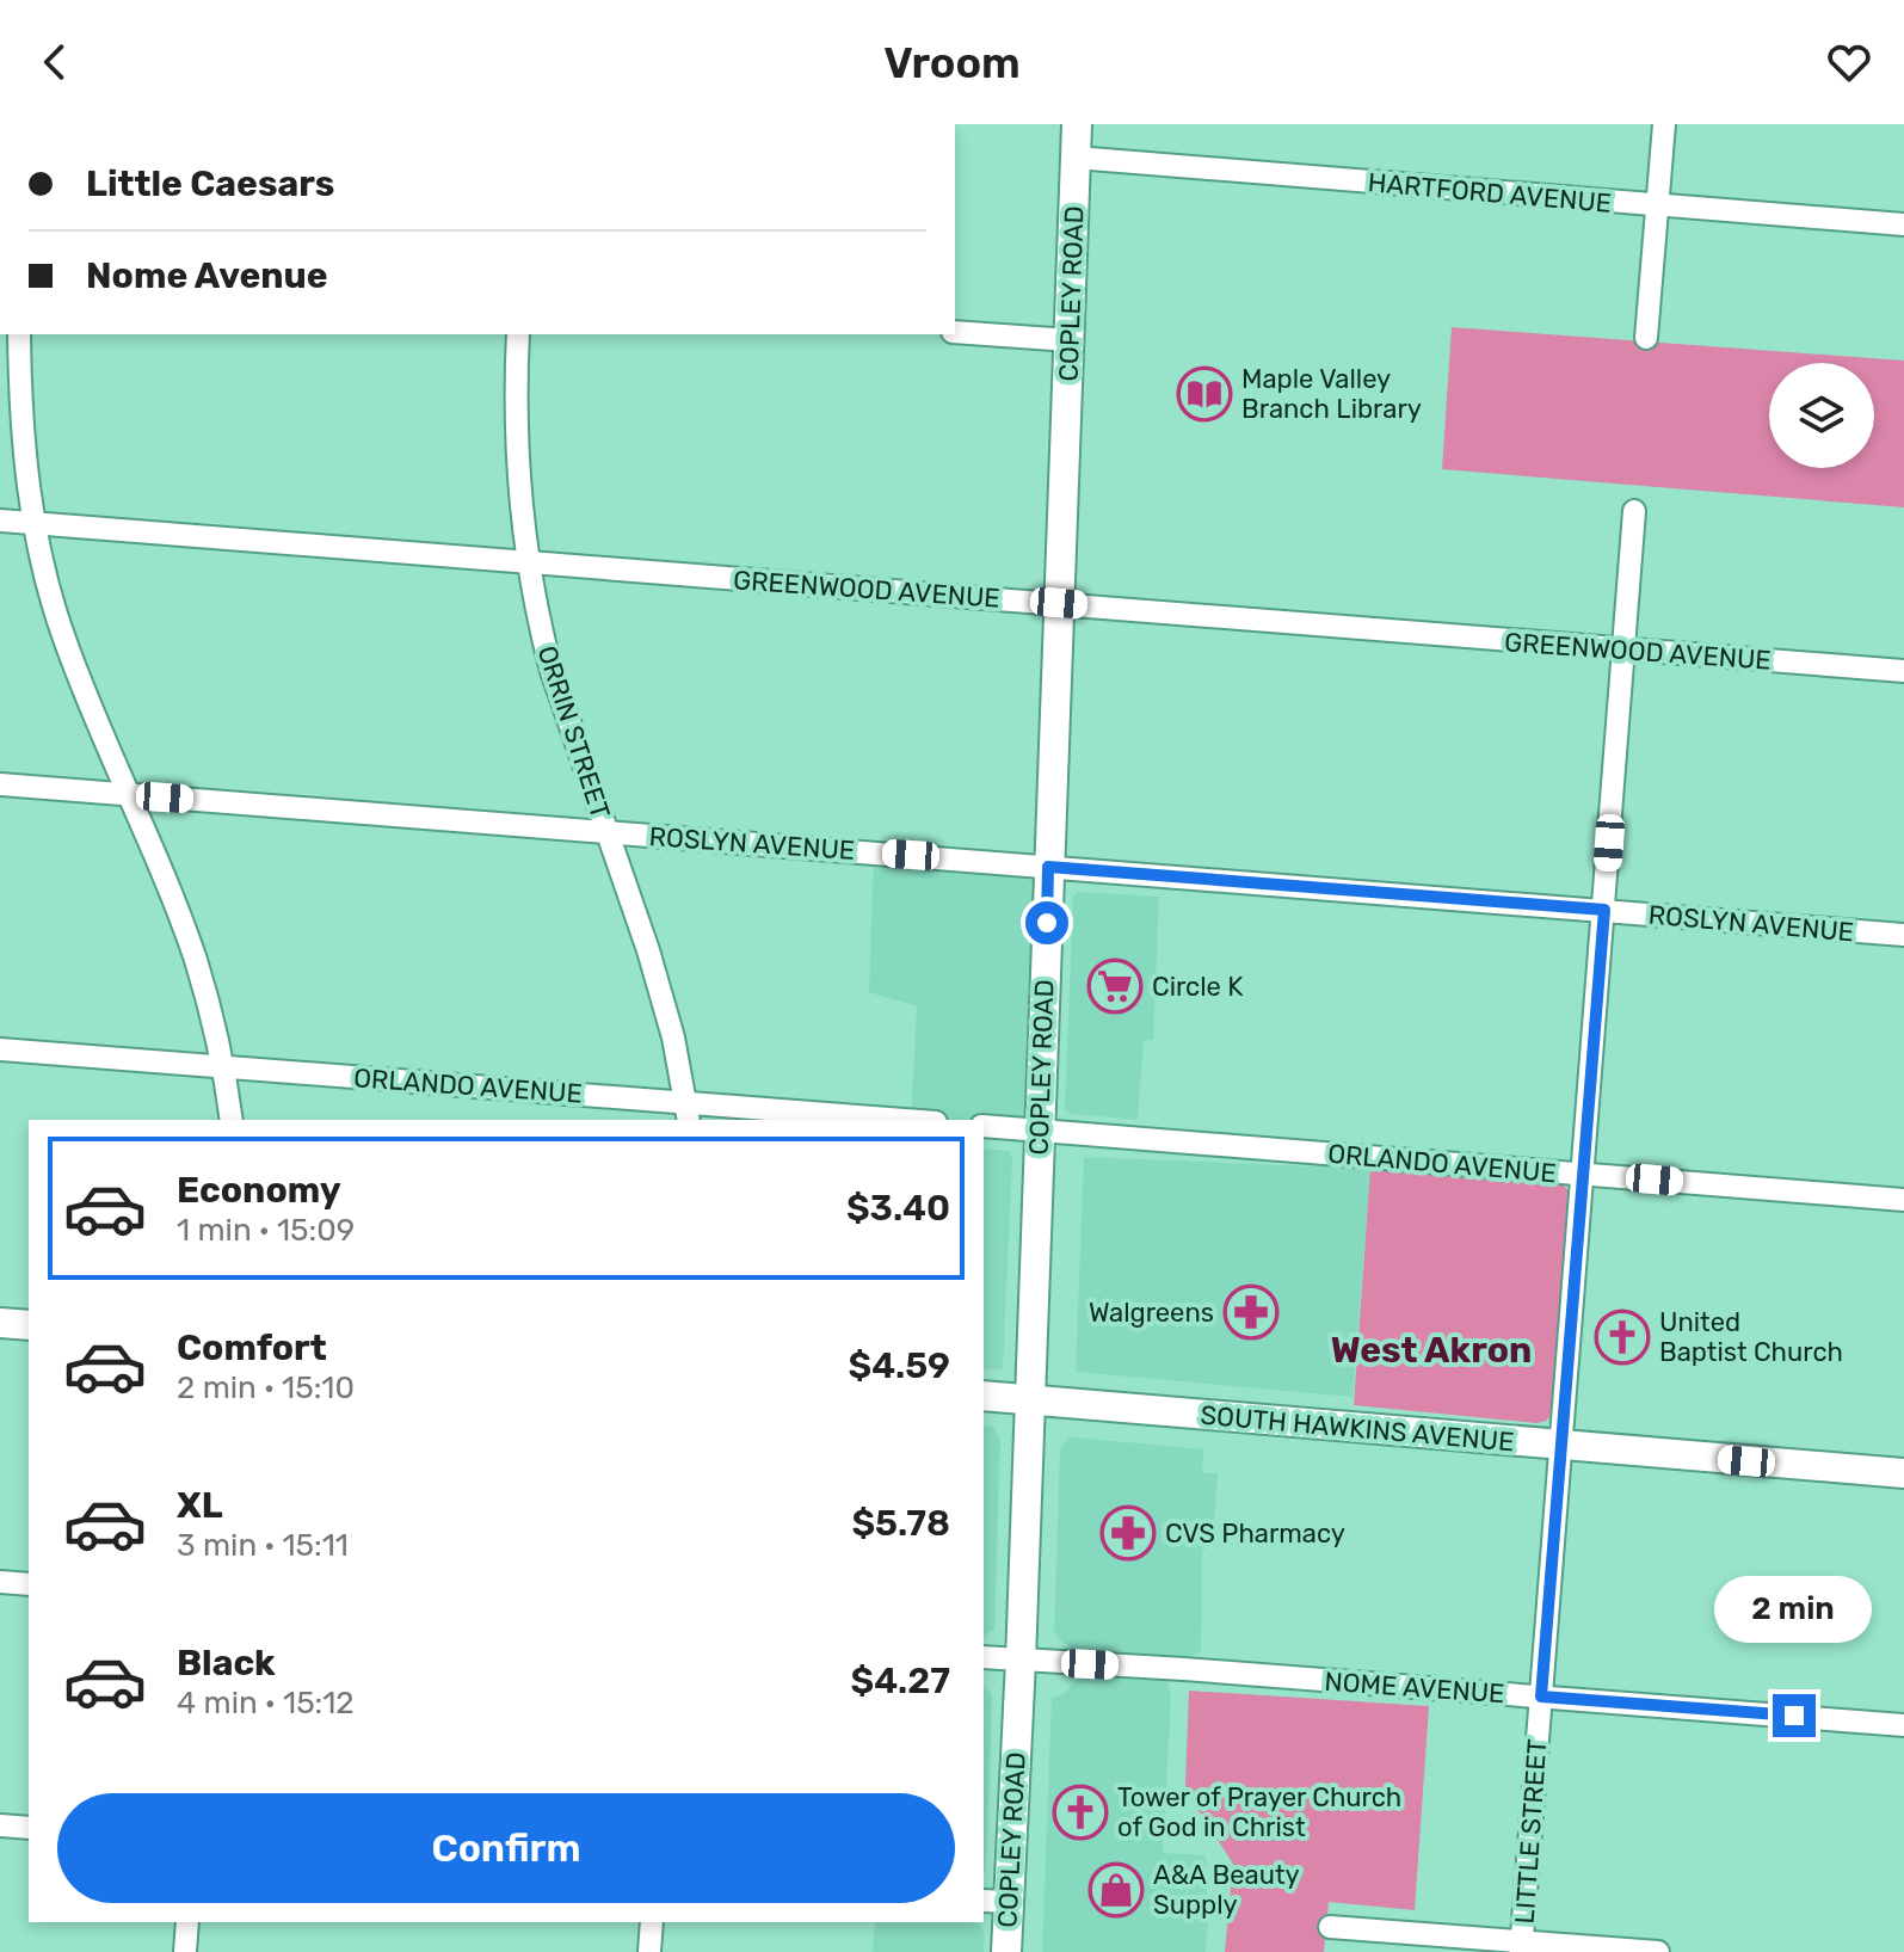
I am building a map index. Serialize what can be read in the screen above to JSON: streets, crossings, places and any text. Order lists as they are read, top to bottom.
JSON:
{
  "streets": {
    "main road": ["COPLEY ROAD", "SOUTH HAWKINS AVENUE"],
    "street": [
      "HARTFORD AVENUE",
      "GREENWOOD AVENUE",
      "ORRIN STREET",
      "ROSLYN AVENUE",
      "ORLANDO AVENUE",
      "NOME AVENUE",
      "LITTLE STREET"
    ]
  },
  "crossings": [
    ["HARTFORD AVENUE", "COPLEY ROAD"],
    ["COPLEY ROAD", "GREENWOOD AVENUE"],
    ["COPLEY ROAD", "ROSLYN AVENUE"],
    ["COPLEY ROAD", "ORLANDO AVENUE"],
    ["COPLEY ROAD", "SOUTH HAWKINS AVENUE"],
    ["COPLEY ROAD", "NOME AVENUE"],
    ["GREENWOOD AVENUE", "ORRIN STREET"],
    ["GREENWOOD AVENUE", "LITTLE STREET"],
    ["ORRIN STREET", "ROSLYN AVENUE"],
    ["ORRIN STREET", "ORLANDO AVENUE"],
    ["ROSLYN AVENUE", "LITTLE STREET"],
    ["ORLANDO AVENUE", "LITTLE STREET"],
    ["SOUTH HAWKINS AVENUE", "LITTLE STREET"],
    ["NOME AVENUE", "LITTLE STREET"]
  ],
  "districts": ["West Akron"],
  "places": {
    "library": ["Maple Valley Branch Library"],
    "supermarket": ["Circle K"],
    "pharmacy": ["Walgreens", "CVS Pharmacy"],
    "church": ["United Baptist Church", "Tower of Prayer Church of God in Christ"],
    "shop": ["A&A Beauty Supply"]
  },
  "page": {
    "header": "Vroom",
    "banner": ["Little Caesars", "Nome Avenue"],
    "list": [
      {
        "name": "Economy",
        "note": "1 min · 15:09",
        "value": "$3.40"
      },
      {
        "name": "Comfort",
        "note": "2 min · 15:10",
        "value": "$4.59"
      },
      {
        "name": "XL",
        "note": "3 min · 15:11",
        "value": "$5.78"
      },
      {
        "name": "Black",
        "note": "4 min · 15:12",
        "value": "$4.27"
      }
    ],
    "bubble": "2 min",
    "buttons": "Confirm"
  }
}
